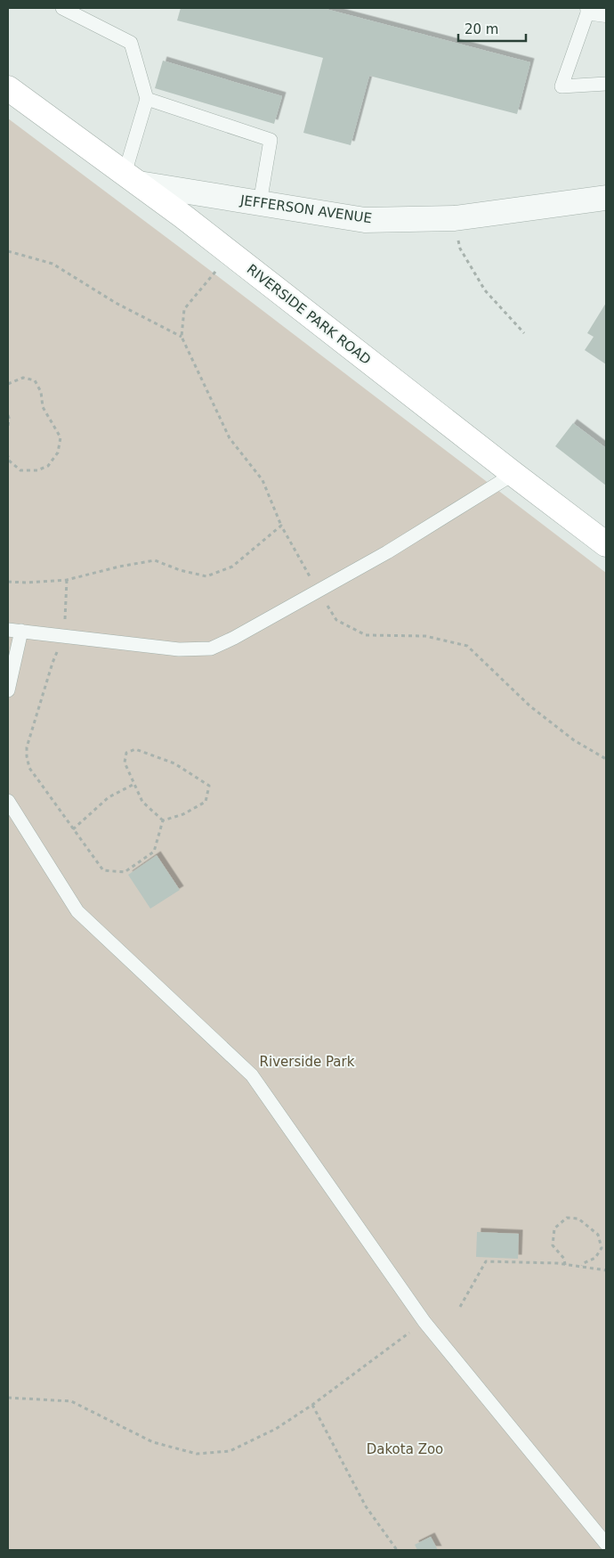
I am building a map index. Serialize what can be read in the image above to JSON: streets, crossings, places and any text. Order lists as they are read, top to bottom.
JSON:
{
  "streets": {
    "main road": ["RIVERSIDE PARK ROAD"],
    "street": ["JEFFERSON AVENUE"]
  },
  "crossings": [
    ["JEFFERSON AVENUE", "RIVERSIDE PARK ROAD"]
  ],
  "parks": ["Riverside Park", "Dakota Zoo"],
  "scale_bar": "20 m"
}
